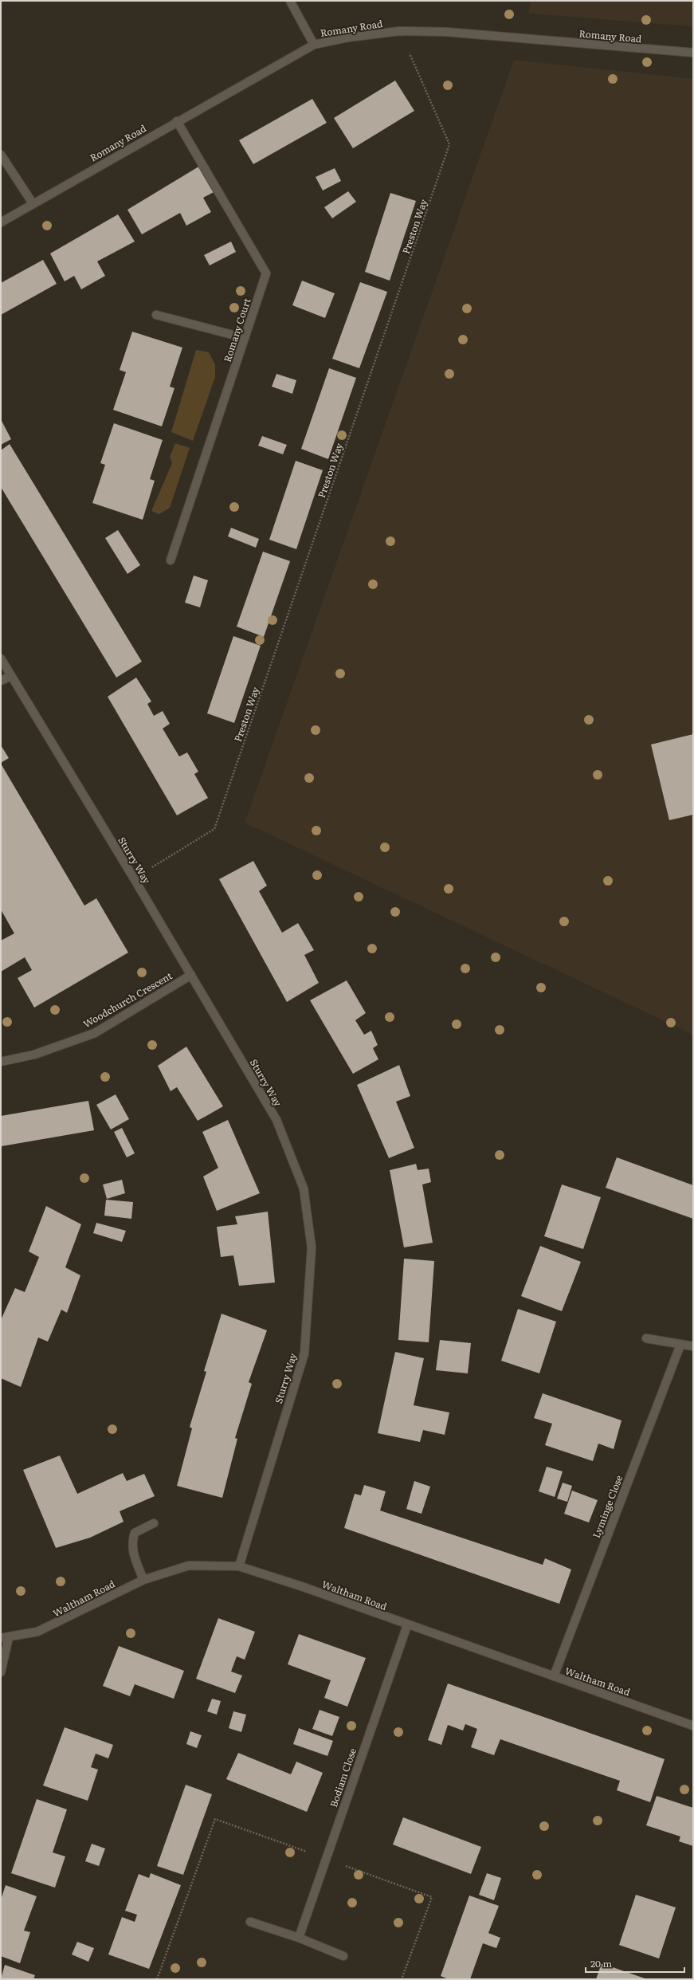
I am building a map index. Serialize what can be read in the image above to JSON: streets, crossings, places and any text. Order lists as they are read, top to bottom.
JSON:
{
  "streets": {
    "street": [
      "Romany Road",
      "Romany Court",
      "Sturry Way",
      "Woodchurch Crescent",
      "Lyminge Close",
      "Waltham Road",
      "Bodiam Close"
    ],
    "path": ["Preston Way"]
  },
  "crossings": [
    ["Romany Road", "Preston Way"],
    ["Romany Road", "Romany Court"],
    ["Preston Way", "Sturry Way"],
    ["Sturry Way", "Woodchurch Crescent"],
    ["Sturry Way", "Waltham Road"],
    ["Lyminge Close", "Waltham Road"],
    ["Waltham Road", "Bodiam Close"]
  ],
  "scale_bar": "20 m"
}
